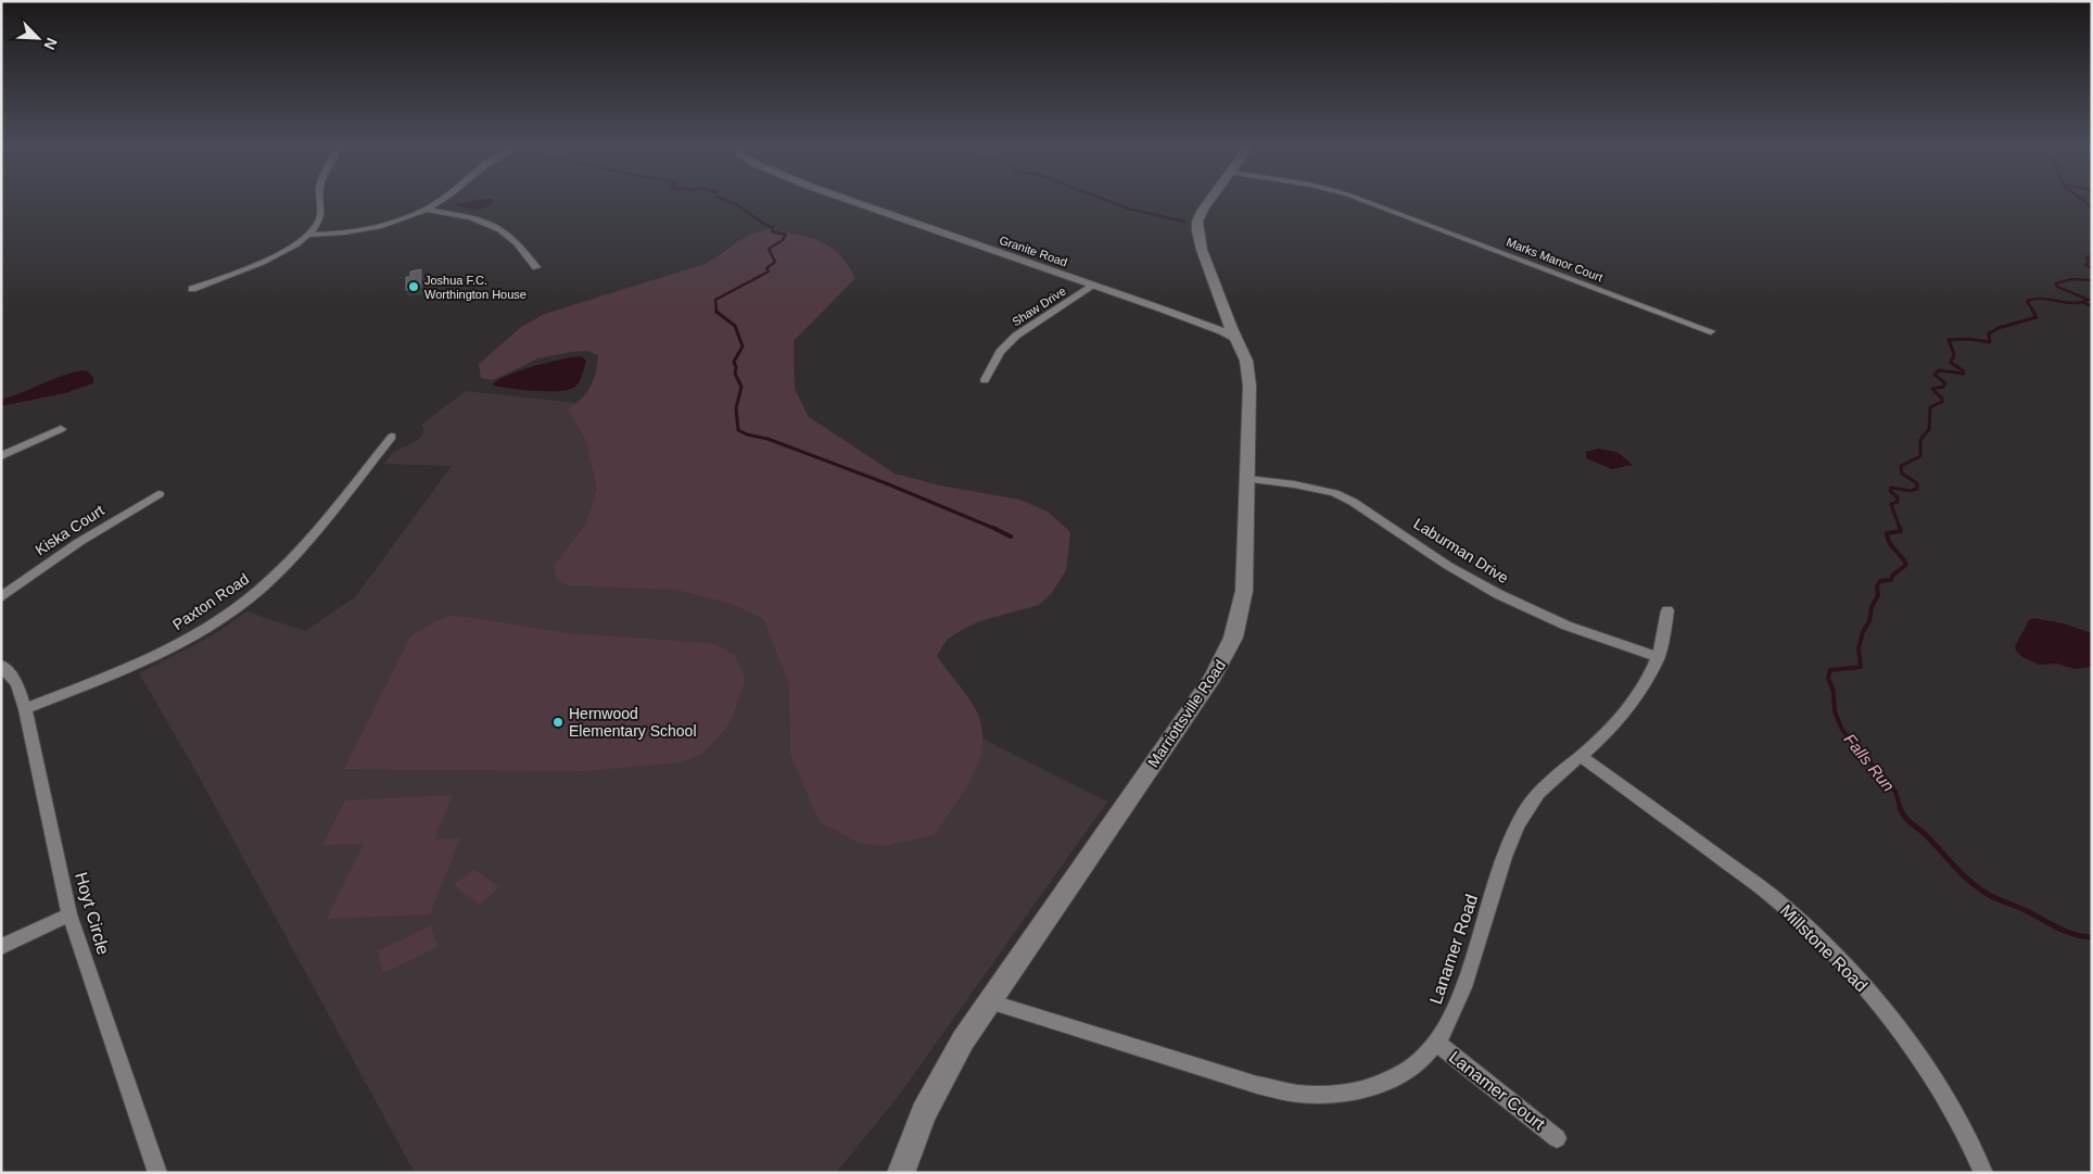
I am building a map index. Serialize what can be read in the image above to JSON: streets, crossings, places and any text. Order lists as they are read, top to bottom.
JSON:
{
  "streets": {
    "main road": ["Marriottsville Road"],
    "street": [
      "Granite Road",
      "Marks Manor Court",
      "Shaw Drive",
      "Kiska Court",
      "Laburman Drive",
      "Paxton Road",
      "Hoyt Circle",
      "Millstone Road",
      "Lanamer Road",
      "Lanamer Court"
    ]
  },
  "crossings": [
    ["Granite Road", "Shaw Drive"],
    ["Granite Road", "Marriottsville Road"],
    ["Laburman Drive", "Marriottsville Road"],
    ["Laburman Drive", "Lanamer Road"],
    ["Paxton Road", "Hoyt Circle"],
    ["Marriottsville Road", "Lanamer Road"],
    ["Millstone Road", "Lanamer Road"],
    ["Lanamer Road", "Lanamer Court"]
  ],
  "water": ["Falls Run"],
  "places": ["Joshua F.C. Worthington House", "Hernwood Elementary School"],
  "north": "bottom right"
}
